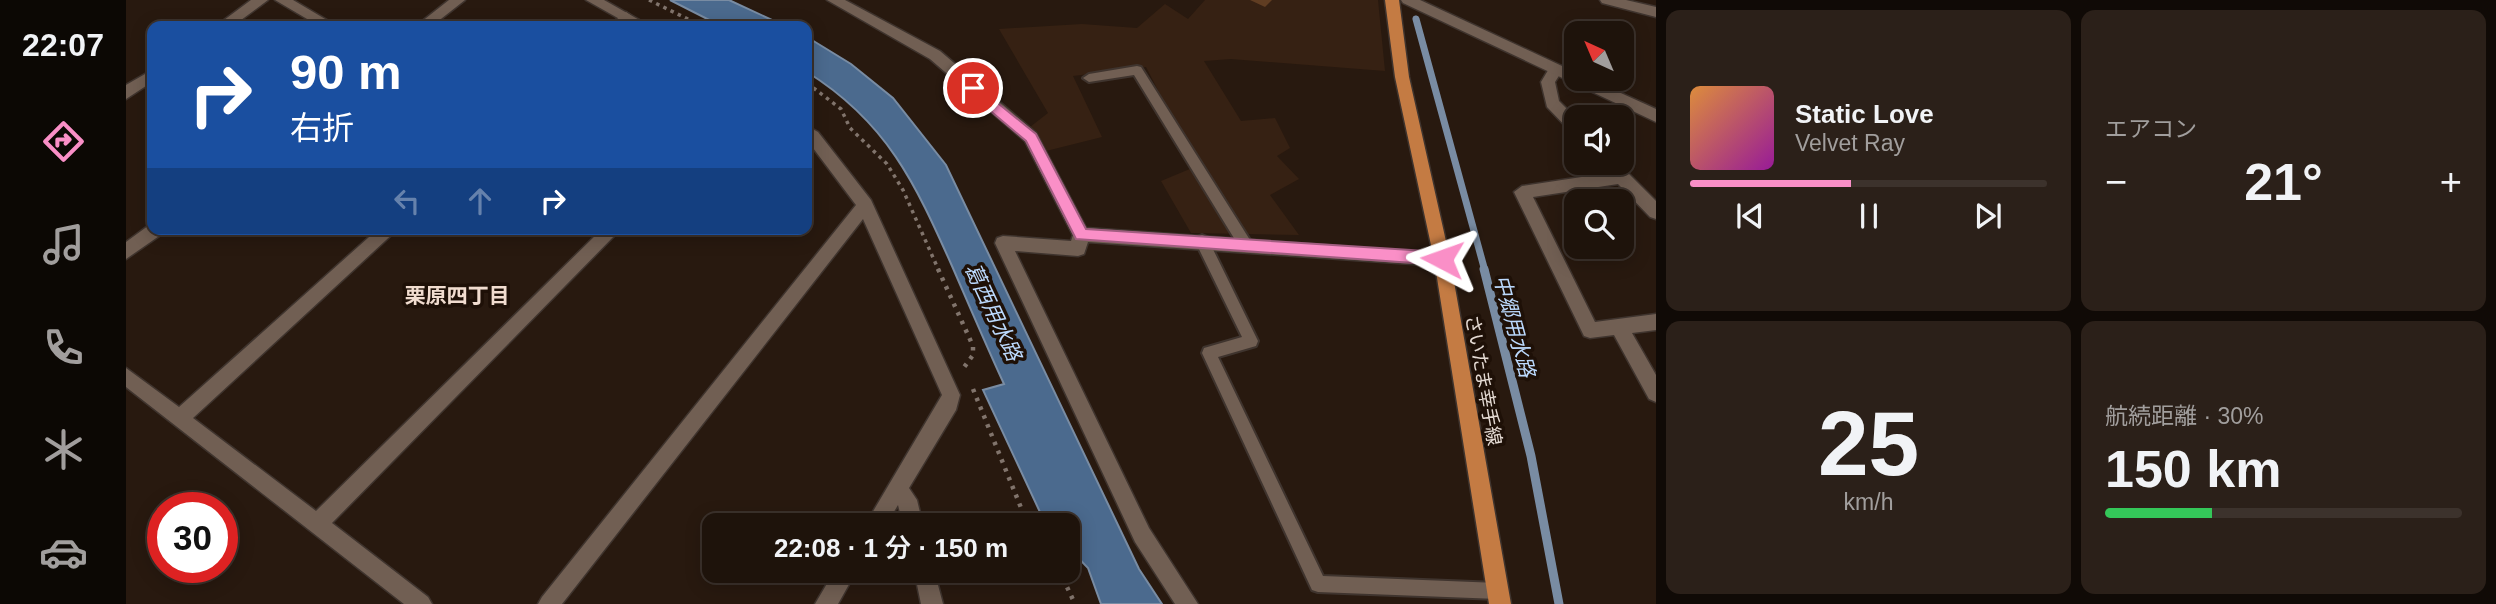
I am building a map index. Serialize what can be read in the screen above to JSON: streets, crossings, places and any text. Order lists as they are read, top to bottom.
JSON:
{
  "streets": {
    "main road": ["さいたま幸手線"]
  },
  "districts": ["栗原四丁目"],
  "water": ["葛西用水路", "中郷用水路"],
  "north": "top left",
  "page": {
    "tabs": "22:07",
    "tile": [
      "エアコン",
      ["25", "km/h"],
      ["航続距離 · 30%", "150 km"]
    ],
    "turn": ["90 m", "右折"],
    "song": ["Static Love", "Velvet Ray"],
    "heat": ["−", "21°", "+"],
    "limit": "30",
    "trip": "22:08 · 1 分 · 150 m"
  }
}
